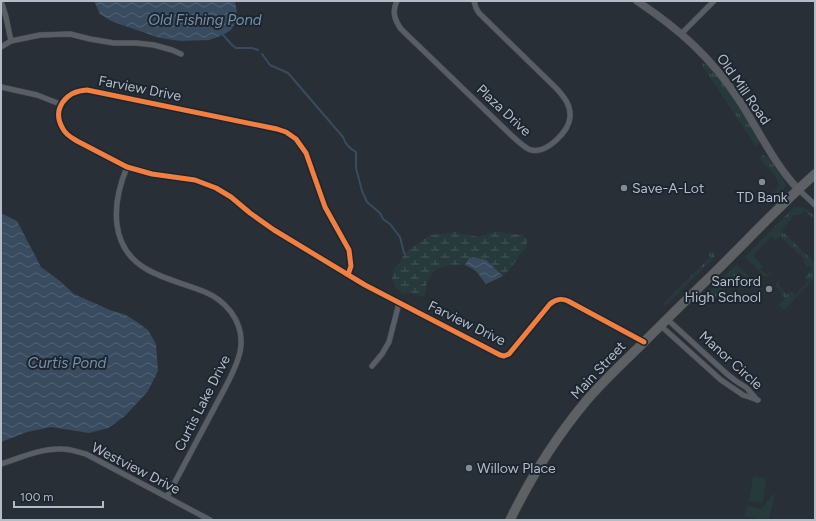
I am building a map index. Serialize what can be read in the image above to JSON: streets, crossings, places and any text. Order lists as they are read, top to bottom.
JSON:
{
  "streets": {
    "highway": ["Main Street"],
    "street": [
      "Farview Drive",
      "Old Mill Road",
      "Plaza Drive",
      "Manor Circle",
      "Curtis Lake Drive",
      "Westview Drive"
    ]
  },
  "crossings": [
    ["Farview Drive", "Main Street"],
    ["Farview Drive", "Curtis Lake Drive"],
    ["Old Mill Road", "Main Street"],
    ["Manor Circle", "Main Street"],
    ["Curtis Lake Drive", "Westview Drive"]
  ],
  "water": ["Old Fishing Pond", "Curtis Pond"],
  "places": [
    "TD Bank",
    "Save-A-Lot",
    "Sanford High School",
    "Willow Place"
  ],
  "scale_bar": "100 m"
}
